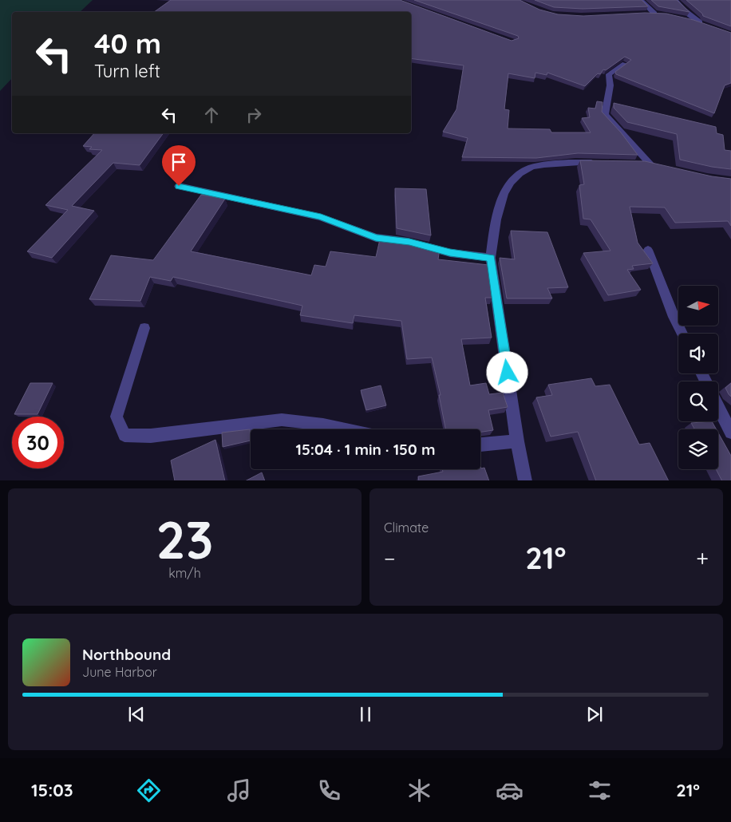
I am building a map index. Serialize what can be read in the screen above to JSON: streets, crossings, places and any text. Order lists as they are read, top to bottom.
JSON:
{
  "north": "right",
  "page": {
    "turn": ["40 m", "Turn left"],
    "limit": "30",
    "trip": "15:04 · 1 min · 150 m",
    "tile": [
      ["23", "km/h"],
      "Climate"
    ],
    "heat": ["−", "21°", "+"],
    "song": ["Northbound", "June Harbor"],
    "tabs": ["15:03", "21°"]
  }
}
